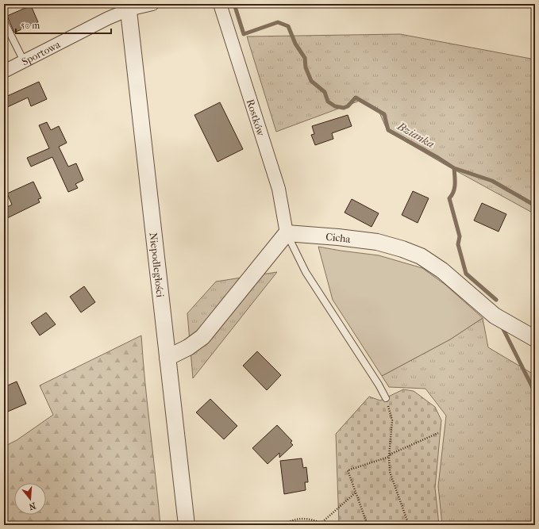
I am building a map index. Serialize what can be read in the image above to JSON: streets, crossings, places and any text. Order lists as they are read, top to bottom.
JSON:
{
  "streets": {
    "street": [
      "Sportowa",
      "Rostków",
      "Cicha",
      "Niepodległości"
    ]
  },
  "crossings": [
    ["Sportowa", "Niepodległości"],
    ["Rostków", "Cicha"]
  ],
  "water": ["Bzianka"],
  "scale_bar": "50 m",
  "north": "bottom"
}
